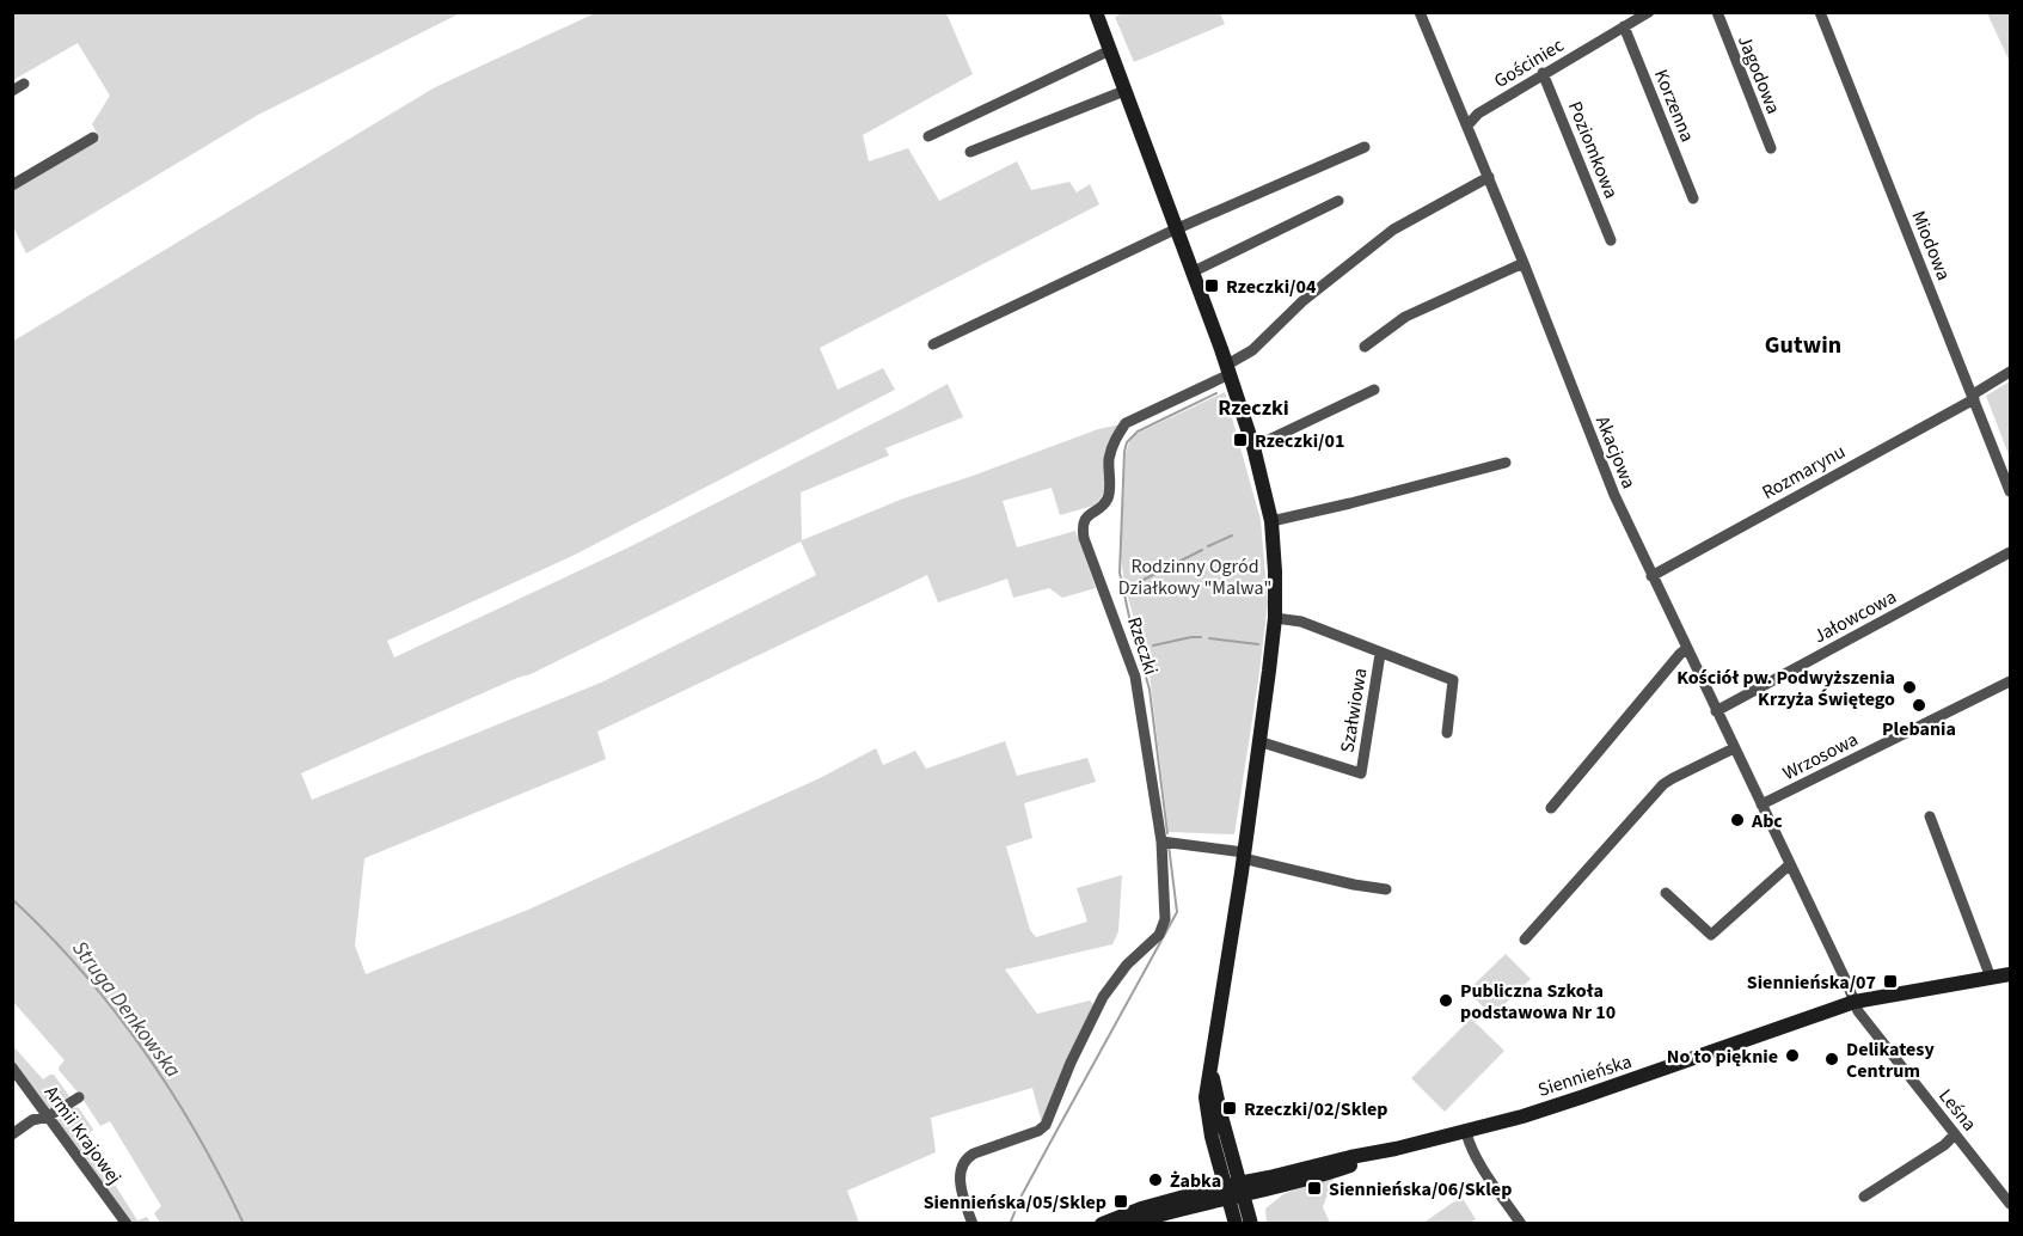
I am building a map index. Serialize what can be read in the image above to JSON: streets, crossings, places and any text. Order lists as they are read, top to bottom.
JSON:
{
  "streets": {
    "main road": ["Siennieńska"],
    "street": [
      "Gościniec",
      "Jagodowa",
      "Korzenna",
      "Poziomkowa",
      "Miodowa",
      "Akacjowa",
      "Rozmarynu",
      "Jałowcowa",
      "Rzeczki",
      "Szałwiowa",
      "Wrzosowa",
      "Leśna",
      "Armii Krajowej"
    ]
  },
  "crossings": [
    ["Gościniec", "Korzenna"],
    ["Gościniec", "Poziomkowa"],
    ["Gościniec", "Akacjowa"],
    ["Miodowa", "Rozmarynu"],
    ["Akacjowa", "Rozmarynu"],
    ["Akacjowa", "Jałowcowa"],
    ["Akacjowa", "Rzeczki"],
    ["Akacjowa", "Wrzosowa"],
    ["Akacjowa", "Siennieńska"],
    ["Akacjowa", "Leśna"],
    ["Siennieńska", "Leśna"]
  ],
  "districts": ["Gutwin", "Rzeczki"],
  "water": ["Struga Denkowska"],
  "parks": ["Rodzinny Ogród Działkowy \"Malwa\""],
  "places": {
    "transit": [
      "Rzeczki/04",
      "Rzeczki/01",
      "Siennieńska/07",
      "Rzeczki/02/Sklep",
      "Siennieńska/06/Sklep",
      "Siennieńska/05/Sklep"
    ],
    "other": [
      "Kościół pw. Podwyższenia Krzyża Świętego",
      "Plebania",
      "Abc",
      "Publiczna Szkoła podstawowa Nr 10",
      "No to pięknie",
      "Delikatesy Centrum",
      "Żabka"
    ]
  }
}
